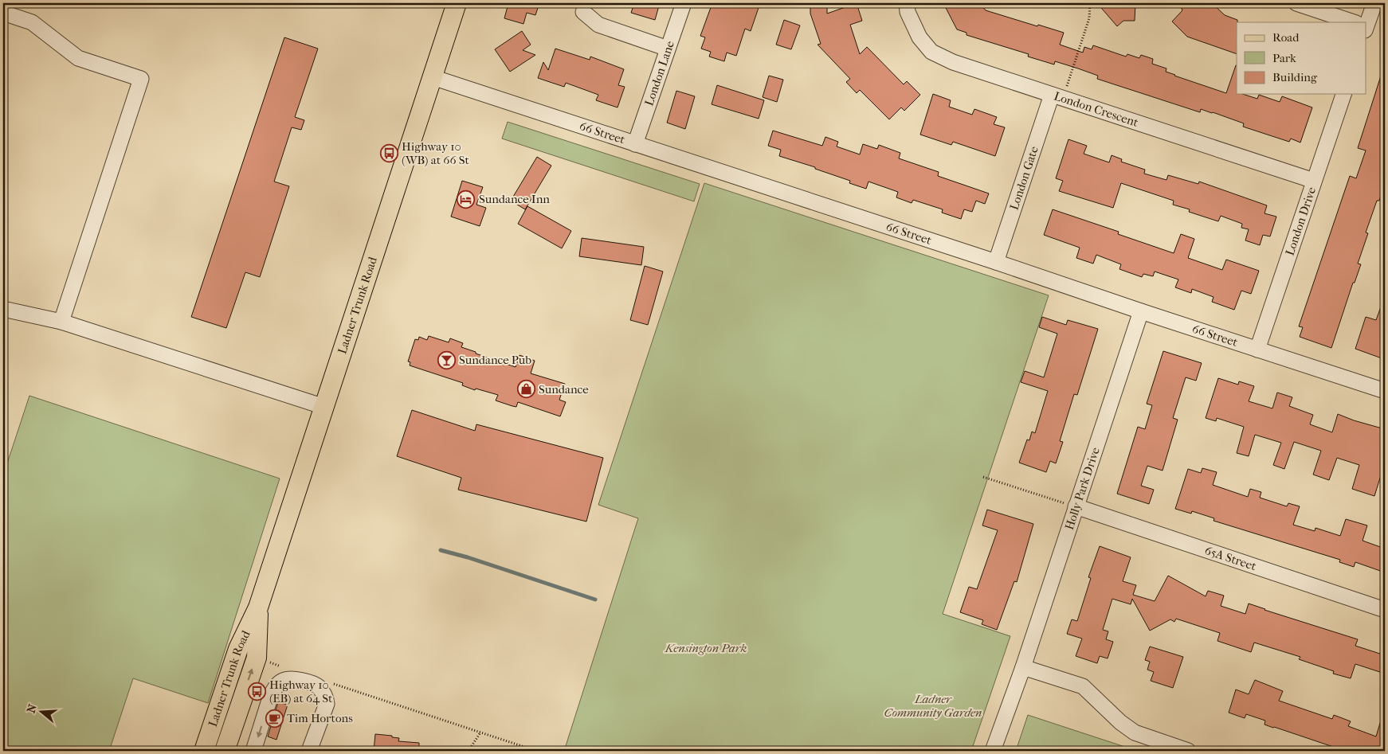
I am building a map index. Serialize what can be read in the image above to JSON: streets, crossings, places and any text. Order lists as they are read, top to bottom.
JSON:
{
  "streets": {
    "main road": ["Ladner Trunk Road"],
    "street": [
      "London Lane",
      "London Crescent",
      "66 Street",
      "London Gate",
      "London Drive",
      "Holly Park Drive",
      "65A Street"
    ]
  },
  "crossings": [
    ["London Lane", "66 Street"],
    ["London Crescent", "London Gate"],
    ["London Crescent", "London Drive"],
    ["66 Street", "London Gate"],
    ["66 Street", "London Drive"],
    ["66 Street", "Ladner Trunk Road"],
    ["66 Street", "Holly Park Drive"],
    ["Holly Park Drive", "65A Street"]
  ],
  "parks": ["Kensington Park", "Ladner Community Garden"],
  "places": {
    "bus stop": ["Highway 10 (WB) at 66 St", "Highway 10 (EB) at 64 St"],
    "hotel": ["Sundance Inn"],
    "bar": ["Sundance Pub"],
    "shop": ["Sundance"],
    "cafe": ["Tim Hortons"]
  },
  "legend": ["Road", "Park", "Building"],
  "north": "left"
}
